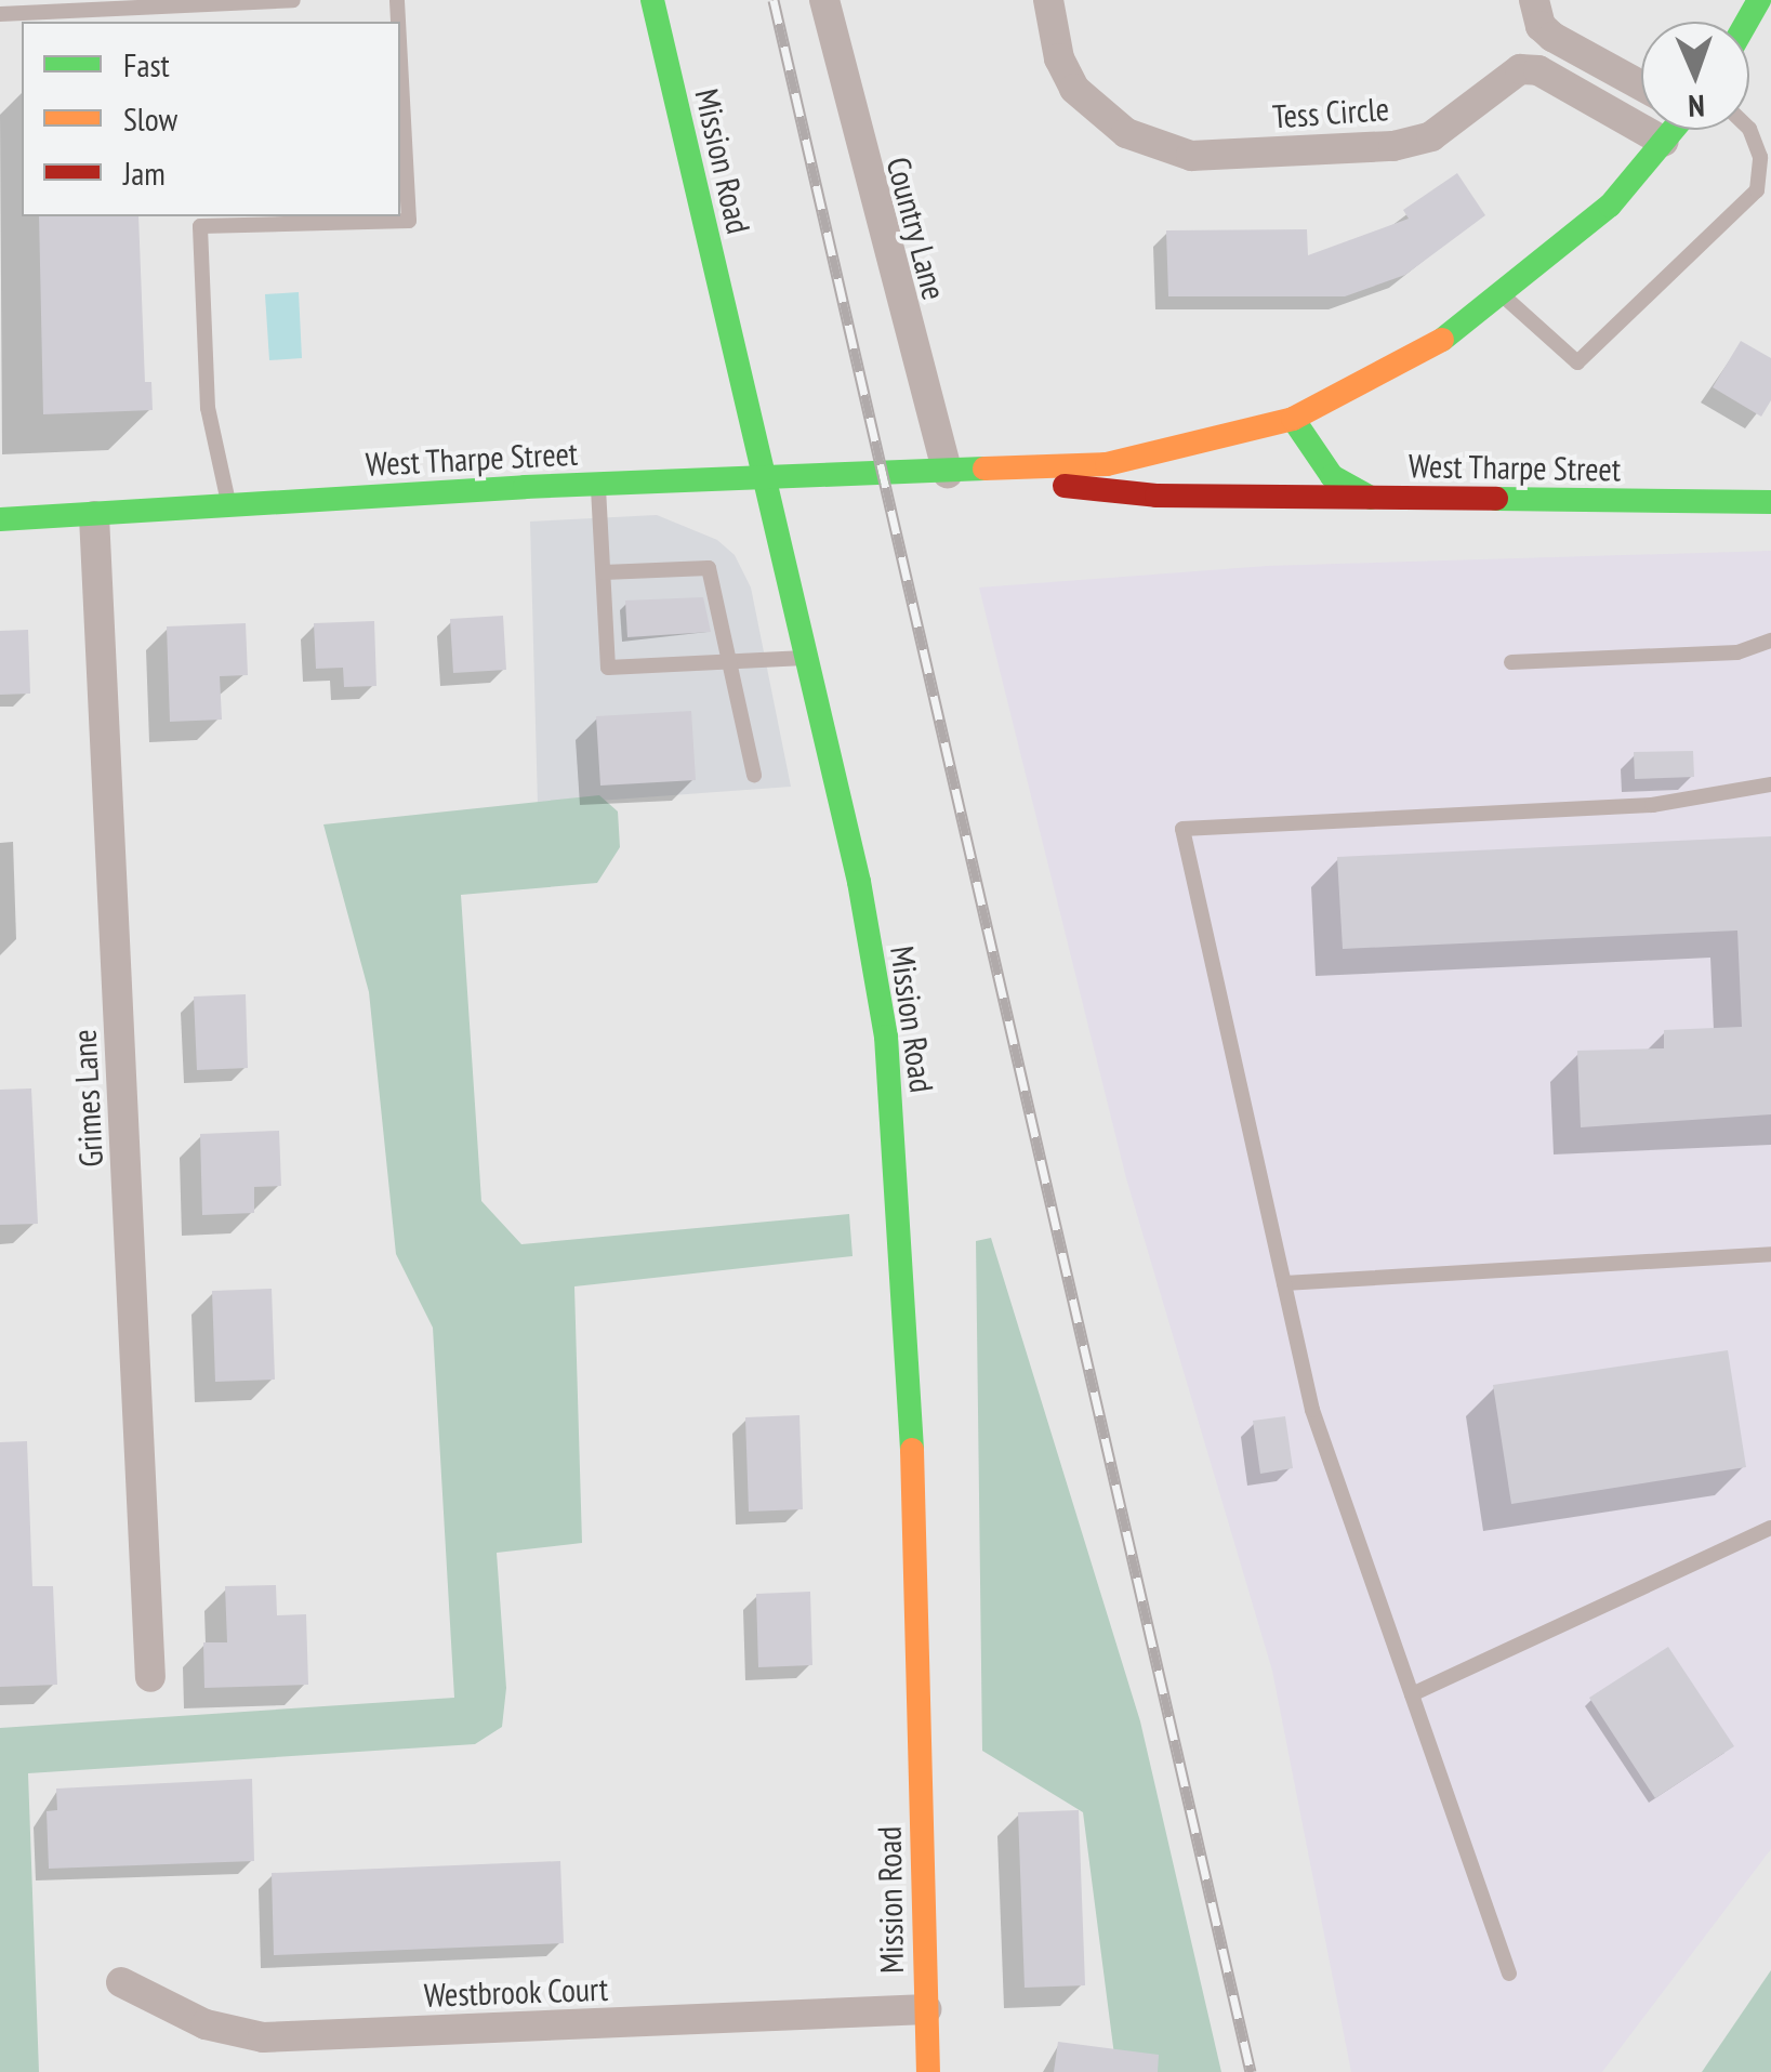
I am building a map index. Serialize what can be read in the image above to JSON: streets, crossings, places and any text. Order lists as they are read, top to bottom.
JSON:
{
  "streets": {
    "main road": ["Mission Road", "West Tharpe Street"],
    "street": [
      "Tess Circle",
      "Country Lane",
      "Grimes Lane",
      "Westbrook Court"
    ]
  },
  "crossings": [
    ["Mission Road", "West Tharpe Street"],
    ["Mission Road", "Westbrook Court"],
    ["Country Lane", "West Tharpe Street"],
    ["West Tharpe Street", "Grimes Lane"]
  ],
  "legend": ["Fast", "Slow", "Jam"],
  "north": "bottom"
}
